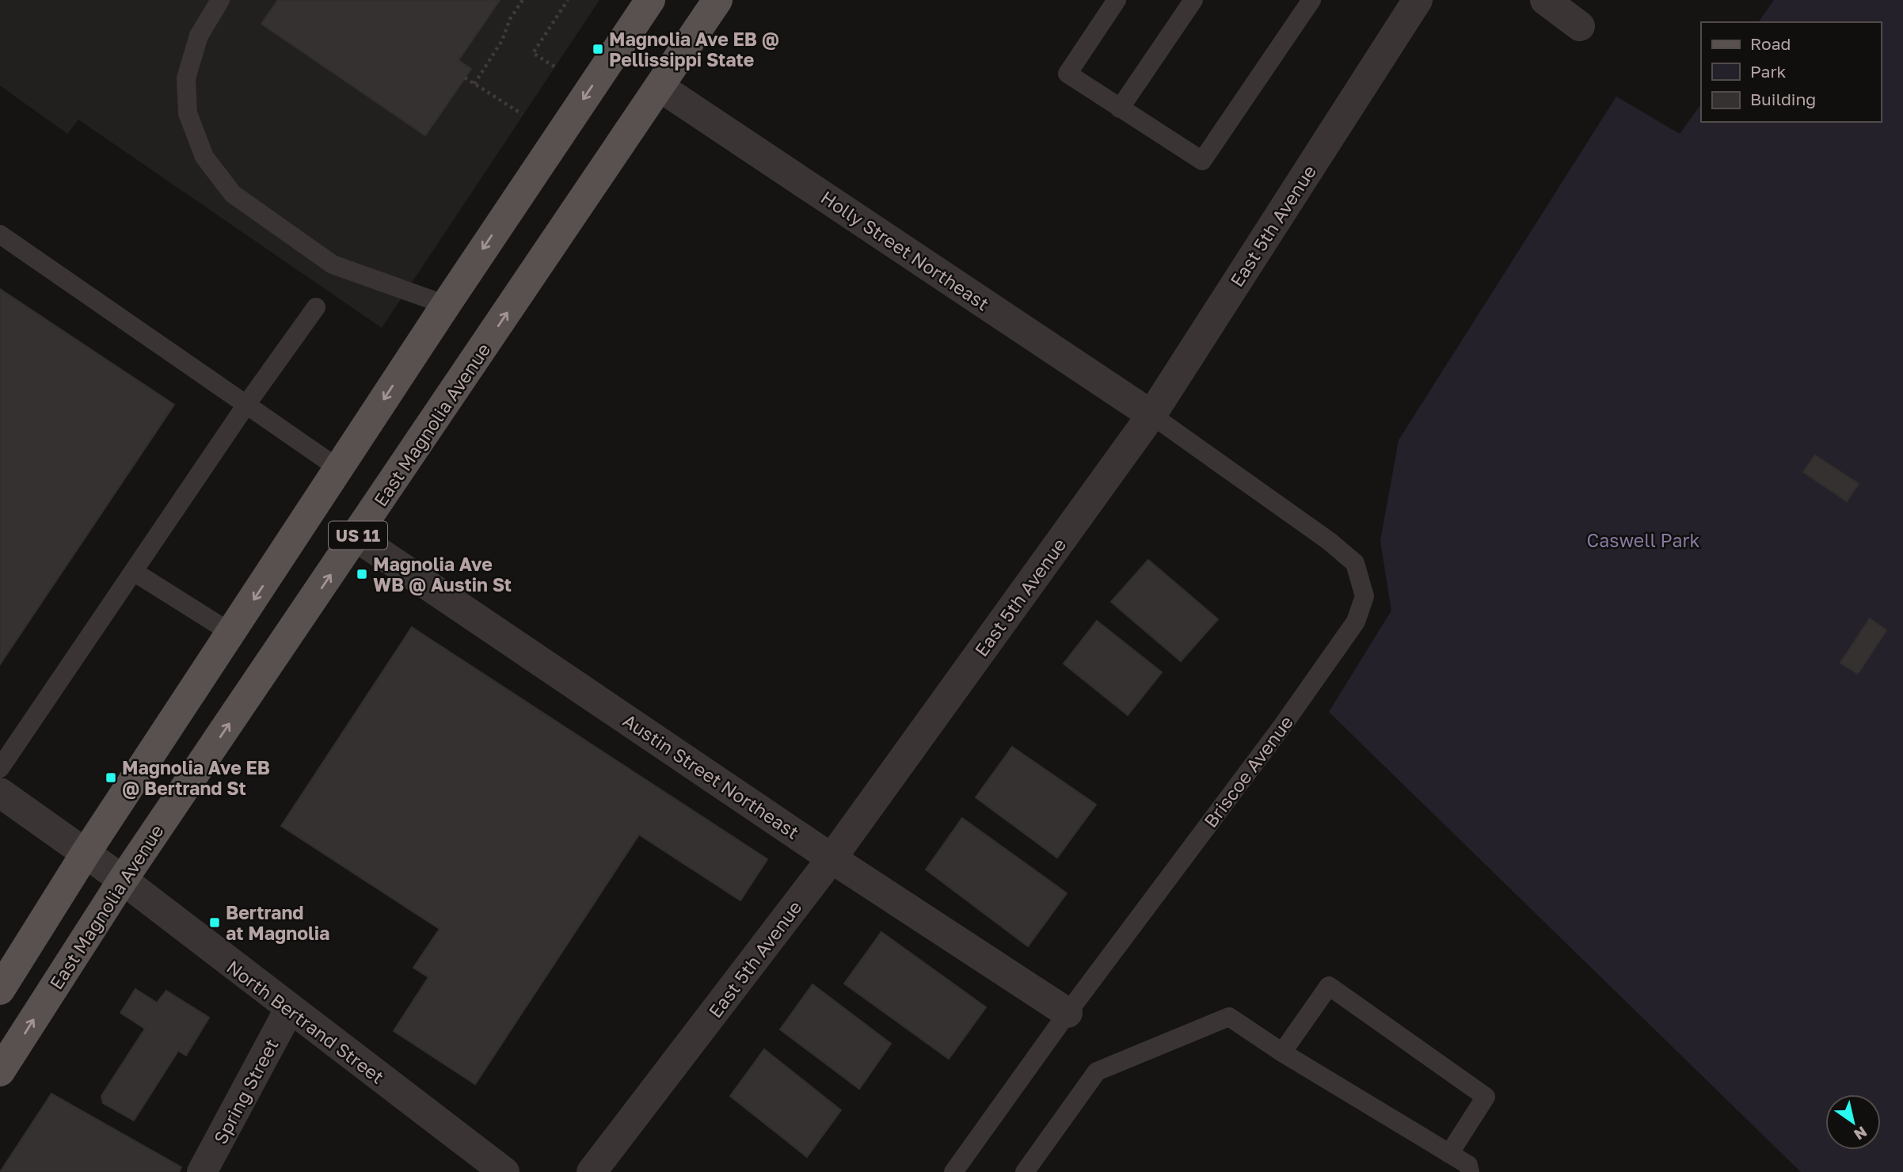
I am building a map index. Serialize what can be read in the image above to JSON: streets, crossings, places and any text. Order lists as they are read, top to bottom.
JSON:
{
  "streets": {
    "main road": ["East Magnolia Avenue", "US 11"],
    "street": [
      "East 5th Avenue",
      "Holly Street Northeast",
      "Austin Street Northeast",
      "North Bertrand Street",
      "Spring Street"
    ],
    "lane": ["Briscoe Avenue"]
  },
  "crossings": [
    ["East 5th Avenue", "Holly Street Northeast"],
    ["East 5th Avenue", "Briscoe Avenue"],
    ["East 5th Avenue", "Austin Street Northeast"],
    ["Holly Street Northeast", "East Magnolia Avenue"],
    ["Holly Street Northeast", "Briscoe Avenue"],
    ["East Magnolia Avenue", "Austin Street Northeast"],
    ["East Magnolia Avenue", "North Bertrand Street"],
    ["Briscoe Avenue", "Austin Street Northeast"],
    ["North Bertrand Street", "Spring Street"]
  ],
  "parks": ["Caswell Park"],
  "places": {
    "transit": [
      "Magnolia Ave EB @ Pellissippi State",
      "Magnolia Ave WB @ Austin St",
      "Magnolia Ave EB @ Bertrand St",
      "Bertrand at Magnolia"
    ]
  },
  "legend": ["Road", "Park", "Building"],
  "north": "bottom right"
}
